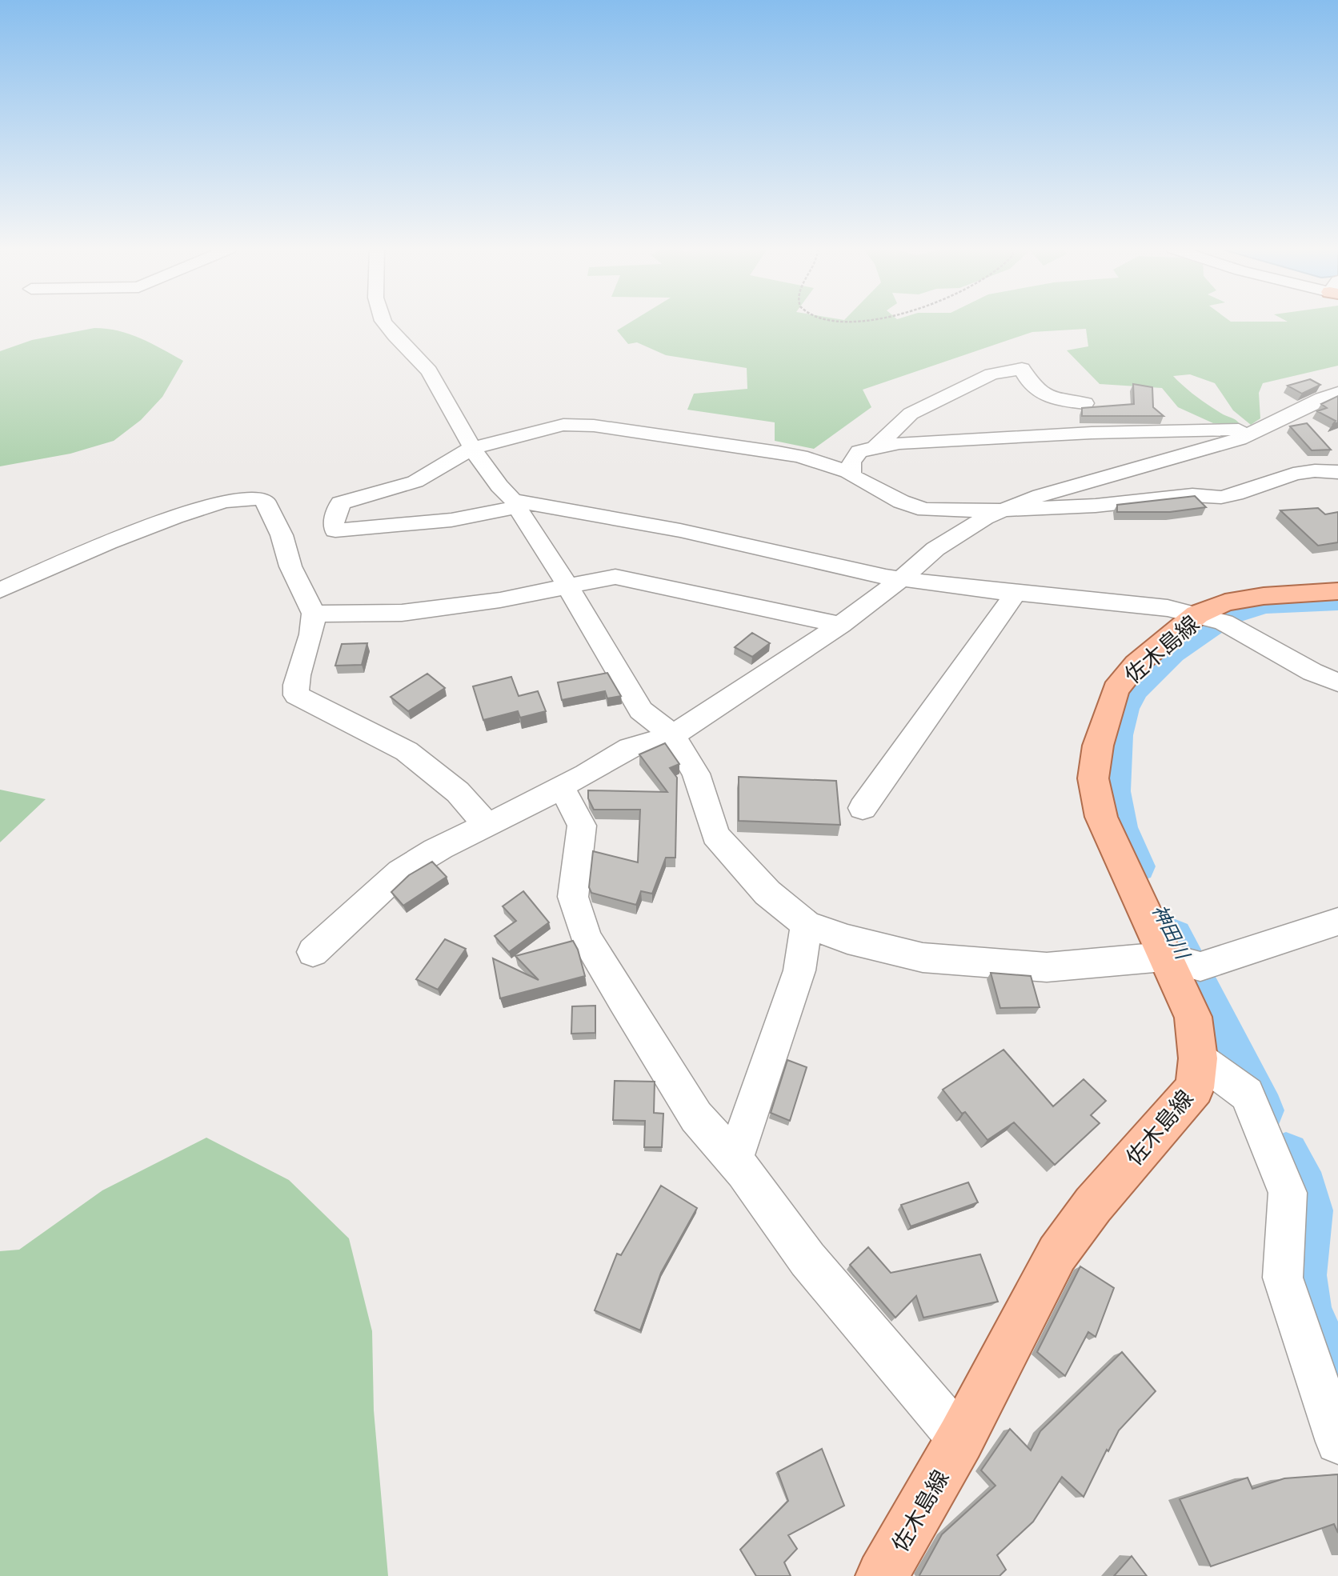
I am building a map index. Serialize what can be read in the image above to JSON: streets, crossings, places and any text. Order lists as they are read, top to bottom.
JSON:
{
  "streets": {
    "main road": ["佐木島線"]
  },
  "water": ["神田川"]
}
